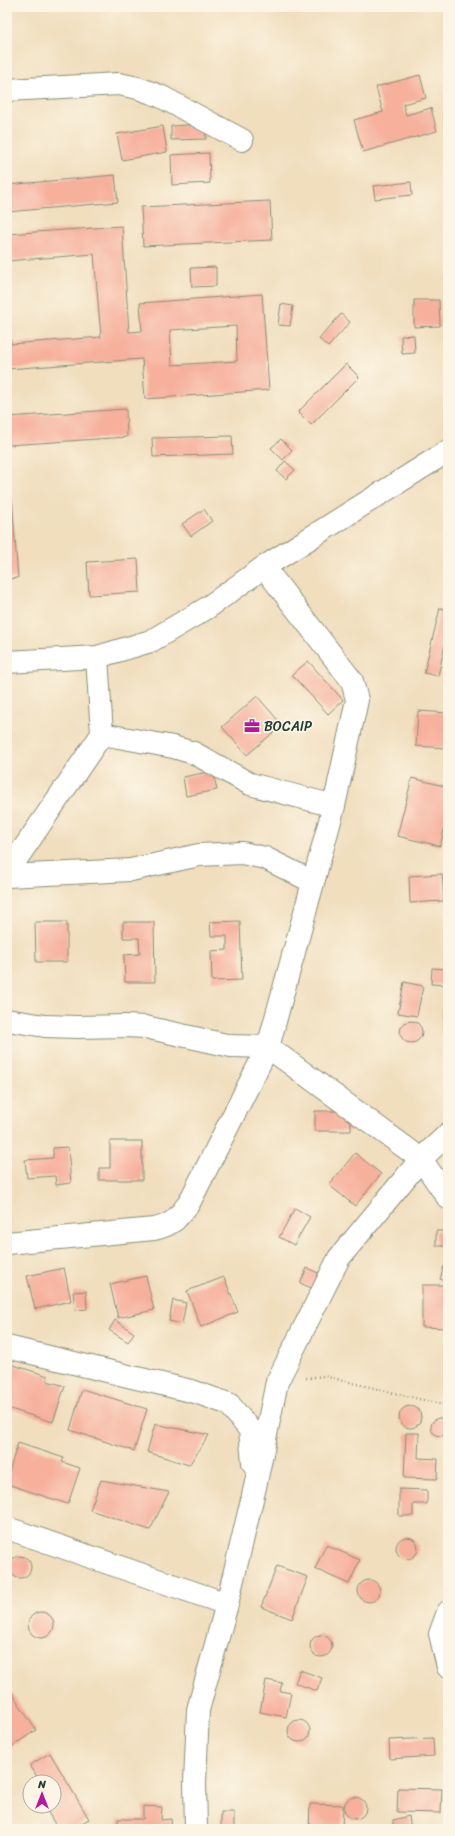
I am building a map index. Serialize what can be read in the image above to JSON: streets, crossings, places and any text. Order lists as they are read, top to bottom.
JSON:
{
  "places": {
    "office": ["BOCAIP"]
  },
  "north": "top"
}
